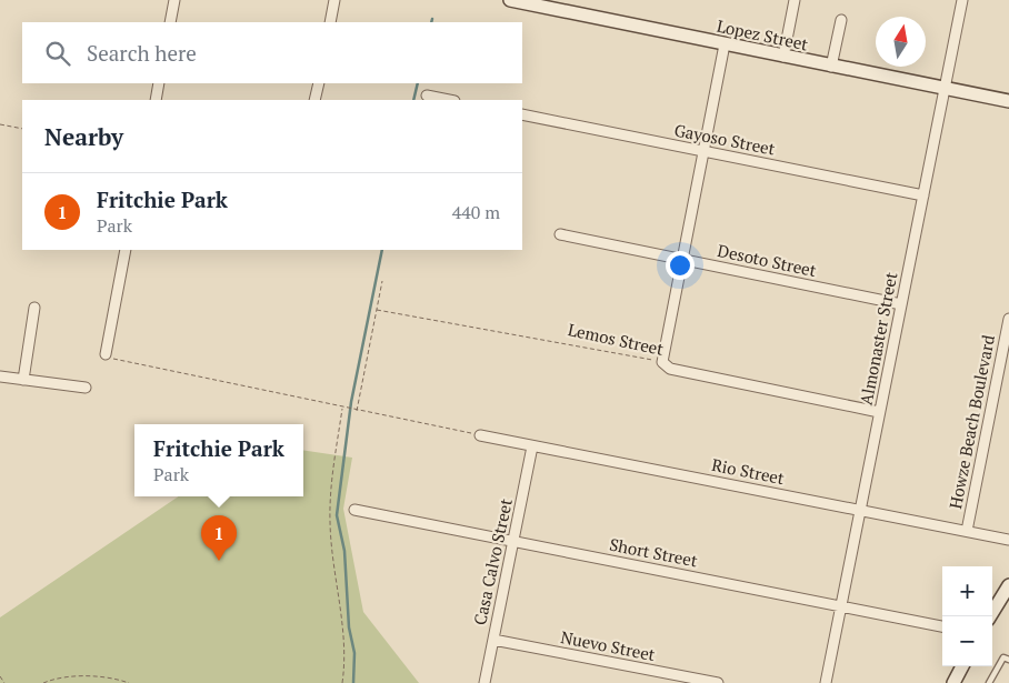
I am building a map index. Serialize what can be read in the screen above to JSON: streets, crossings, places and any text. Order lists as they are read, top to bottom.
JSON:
{
  "streets": {
    "street": [
      "Lopez Street",
      "Gayoso Street",
      "Desoto Street",
      "Almonaster Street",
      "Lemos Street",
      "Howze Beach Boulevard",
      "Rio Street",
      "Short Street",
      "Casa Calvo Street",
      "Nuevo Street"
    ]
  },
  "crossings": [
    ["Lopez Street", "Almonaster Street"],
    ["Gayoso Street", "Almonaster Street"],
    ["Desoto Street", "Almonaster Street"],
    ["Almonaster Street", "Lemos Street"],
    ["Almonaster Street", "Rio Street"],
    ["Almonaster Street", "Short Street"],
    ["Howze Beach Boulevard", "Rio Street"],
    ["Rio Street", "Casa Calvo Street"],
    ["Short Street", "Casa Calvo Street"],
    ["Casa Calvo Street", "Nuevo Street"]
  ],
  "north": "top",
  "page": {
    "search": "Search here",
    "heading": "Nearby",
    "list": [
      {
        "mark": "1",
        "name": "Fritchie Park",
        "note": "Park",
        "value": "440 m"
      }
    ],
    "popup": ["Fritchie Park", "Park"],
    "pins": "1",
    "map_buttons": ["+", "−"]
  }
}
